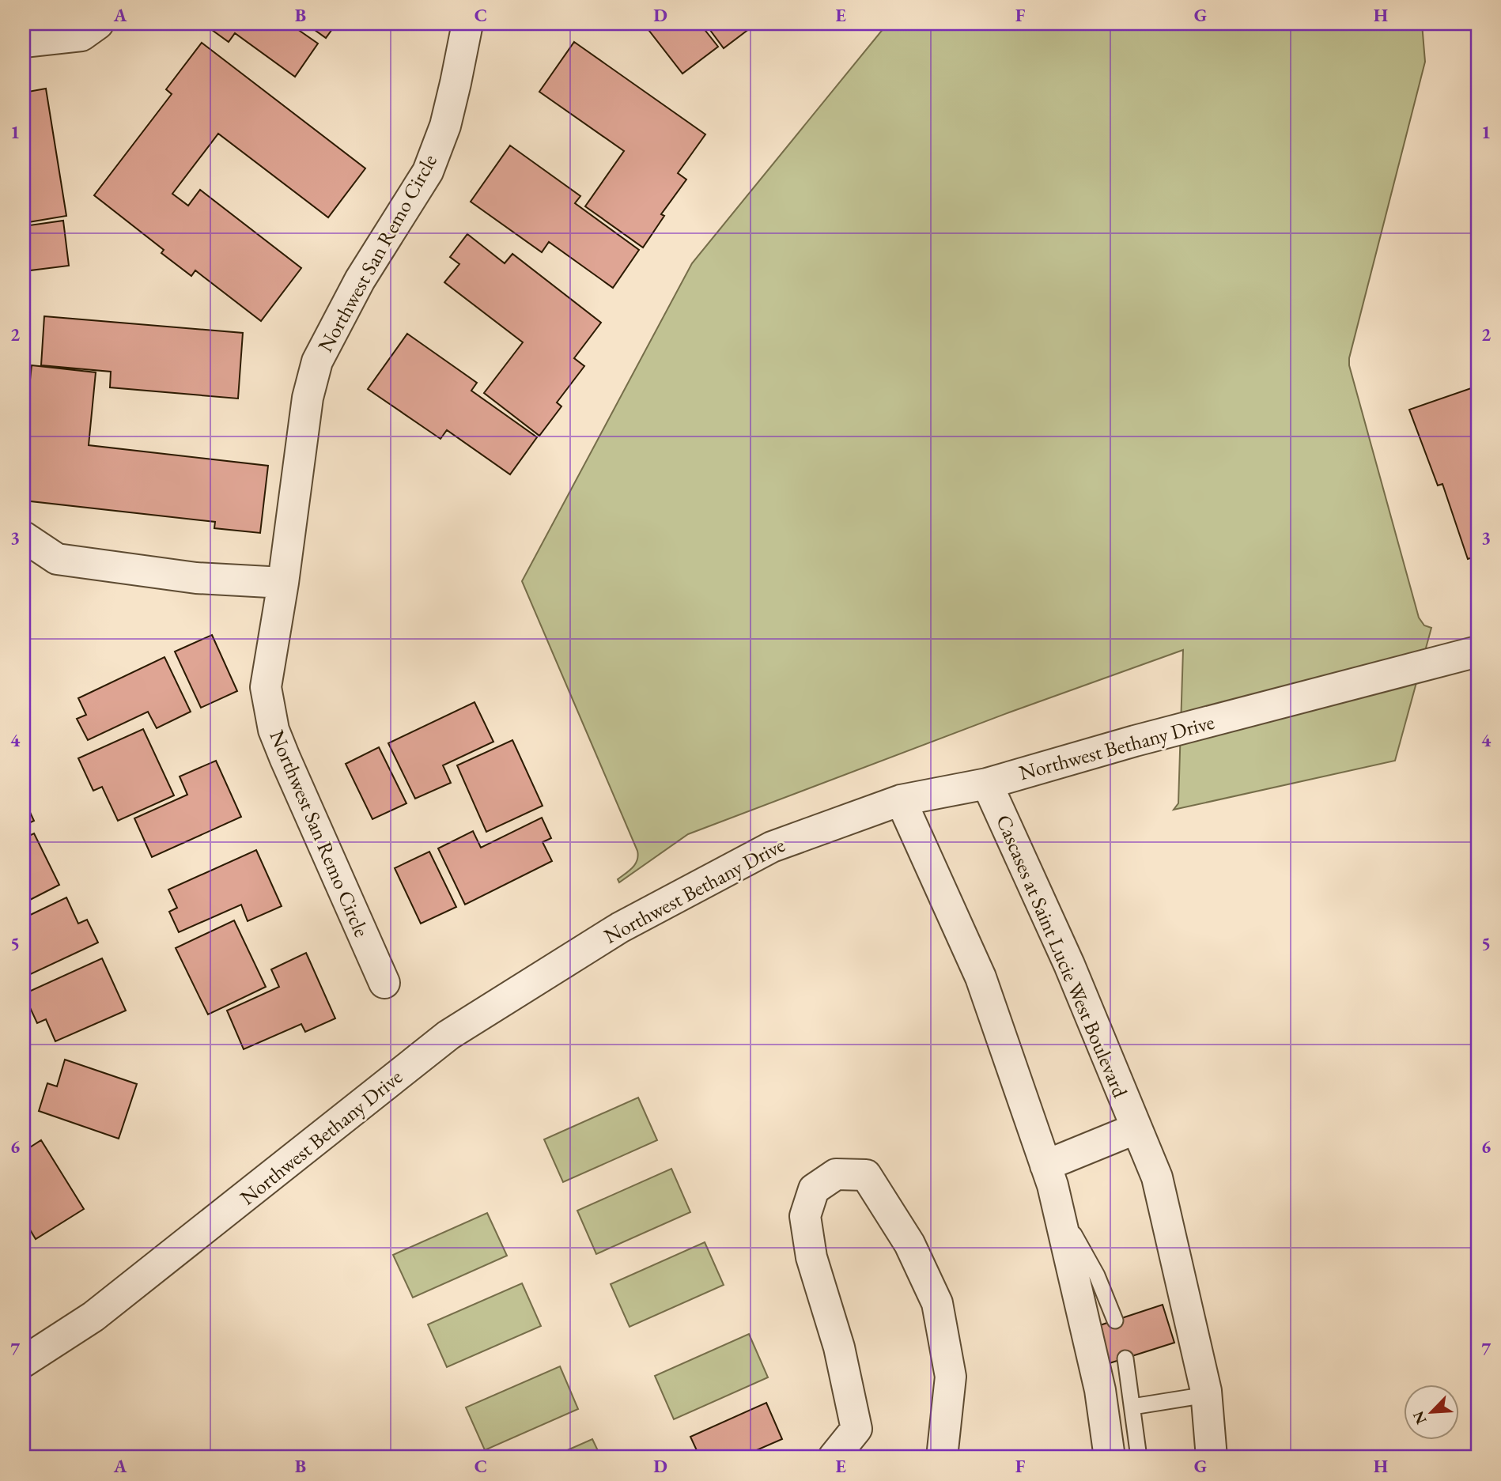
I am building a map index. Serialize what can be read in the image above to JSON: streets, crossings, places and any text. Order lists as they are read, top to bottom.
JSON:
{
  "streets": {
    "street": ["Northwest San Remo Circle", "Northwest Bethany Drive", "Cascases at Saint Lucie West Boulevard"]
  },
  "crossings": [
    ["Northwest Bethany Drive", "Cascases at Saint Lucie West Boulevard"]
  ],
  "north": "bottom left",
  "grid": {
    "columns": [
      "A",
      "B",
      "C",
      "D",
      "E",
      "F",
      "G",
      "H"
    ],
    "rows": [
      "1",
      "2",
      "3",
      "4",
      "5",
      "6",
      "7"
    ]
  }
}
